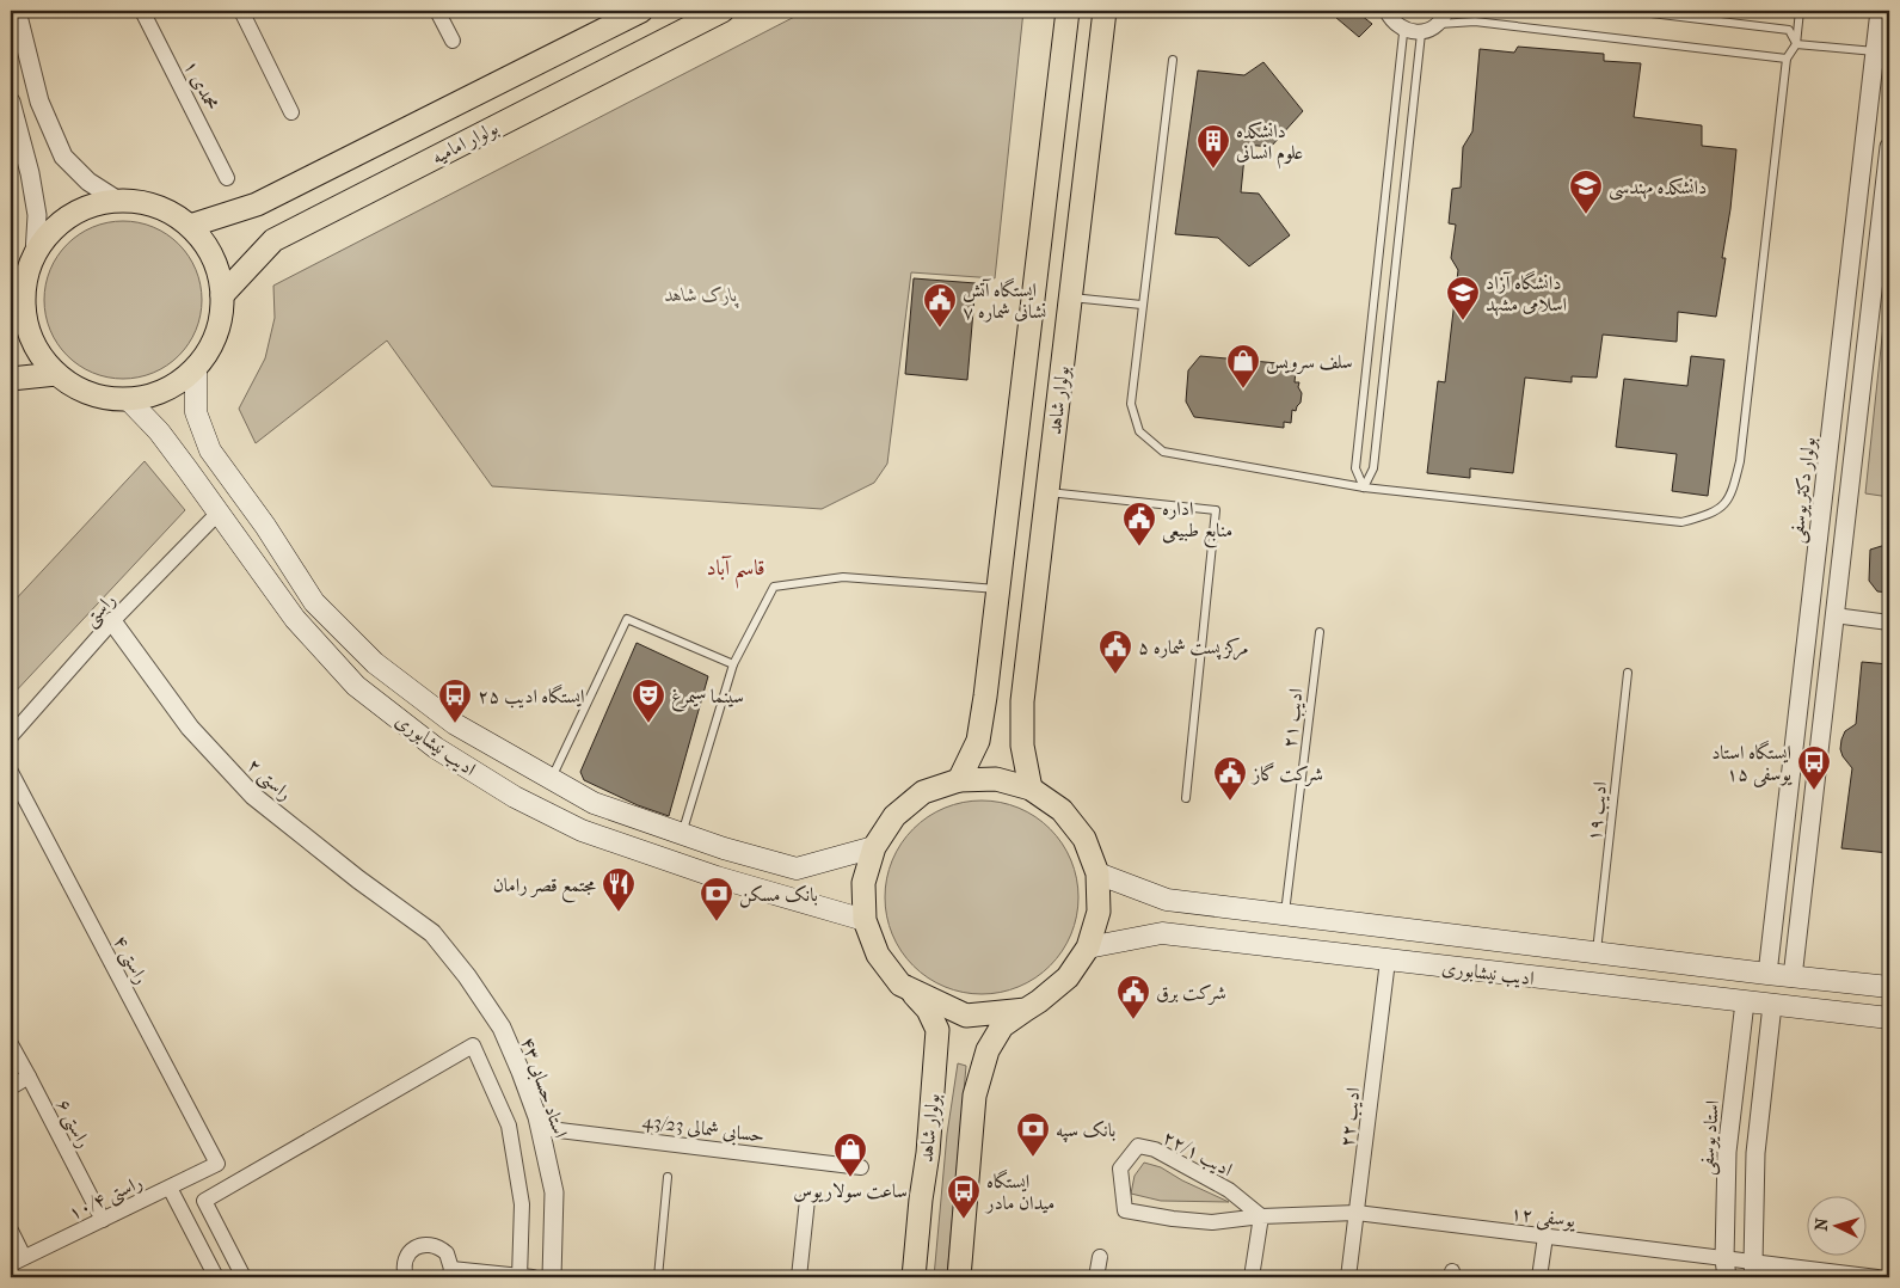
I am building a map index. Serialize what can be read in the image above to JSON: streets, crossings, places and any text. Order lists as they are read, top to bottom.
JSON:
{
  "streets": {
    "main road": ["بولوار امامیه", "بولوار شاهد", "ادیب نیشابوری"],
    "street": [
      "محمدی ۱",
      "بولوار دکتر یوسفی",
      "راستی",
      "راستی ۲",
      "راستی ۴",
      "استاد حسابی ۴۳",
      "ادیب ۲۲",
      "راستی ۶",
      "حسابی شمالی 43/23",
      "استاد یوسفی",
      "ادیب ۲۲/۱",
      "راستی ۱۰/۴",
      "یوسفی ۱۲"
    ],
    "lane": ["ادیب ۲۱", "ادیب ۱۹"]
  },
  "crossings": [
    ["بولوار امامیه", "ادیب نیشابوری"],
    ["بولوار شاهد", "ادیب نیشابوری"],
    ["بولوار دکتر یوسفی", "ادیب نیشابوری"],
    ["راستی", "ادیب نیشابوری"],
    ["راستی", "راستی ۲"],
    ["ادیب ۲۱", "ادیب نیشابوری"],
    ["ادیب نیشابوری", "ادیب ۱۹"],
    ["ادیب نیشابوری", "ادیب ۲۲"],
    ["ادیب نیشابوری", "استاد یوسفی"],
    ["راستی ۲", "استاد حسابی ۴۳"],
    ["راستی ۴", "راستی ۱۰/۴"],
    ["استاد حسابی ۴۳", "حسابی شمالی 43/23"],
    ["ادیب ۲۲", "ادیب ۲۲/۱"],
    ["ادیب ۲۲", "یوسفی ۱۲"],
    ["راستی ۶", "راستی ۱۰/۴"],
    ["استاد یوسفی", "یوسفی ۱۲"],
    ["ادیب ۲۲/۱", "یوسفی ۱۲"]
  ],
  "districts": ["قاسم آباد"],
  "parks": ["پارک شاهد"],
  "places": {
    "building": ["دانشکده علوم انسانی"],
    "school or university": ["دانشکده مهندسی", "دانشگاه آزاد اسلامی مشهد"],
    "public building": [
      "ایستگاه آتش نشانی شماره ۷",
      "اداره منابع طبیعی",
      "مرکز پست شماره ۵",
      "شرکت گاز",
      "شرکت برق"
    ],
    "shop": ["سلف سرویس", "ساعت سولاریوس"],
    "bus stop": ["ایستگاه ادیب ۲۵", "ایستگاه استاد یوسفی ۱۵", "ایستگاه میدان مادر"],
    "theatre": ["سینما سیمرغ"],
    "restaurant": ["مجتمع قصر رامان"],
    "bank": ["بانک مسکن", "بانک سپه"]
  },
  "north": "left"
}
